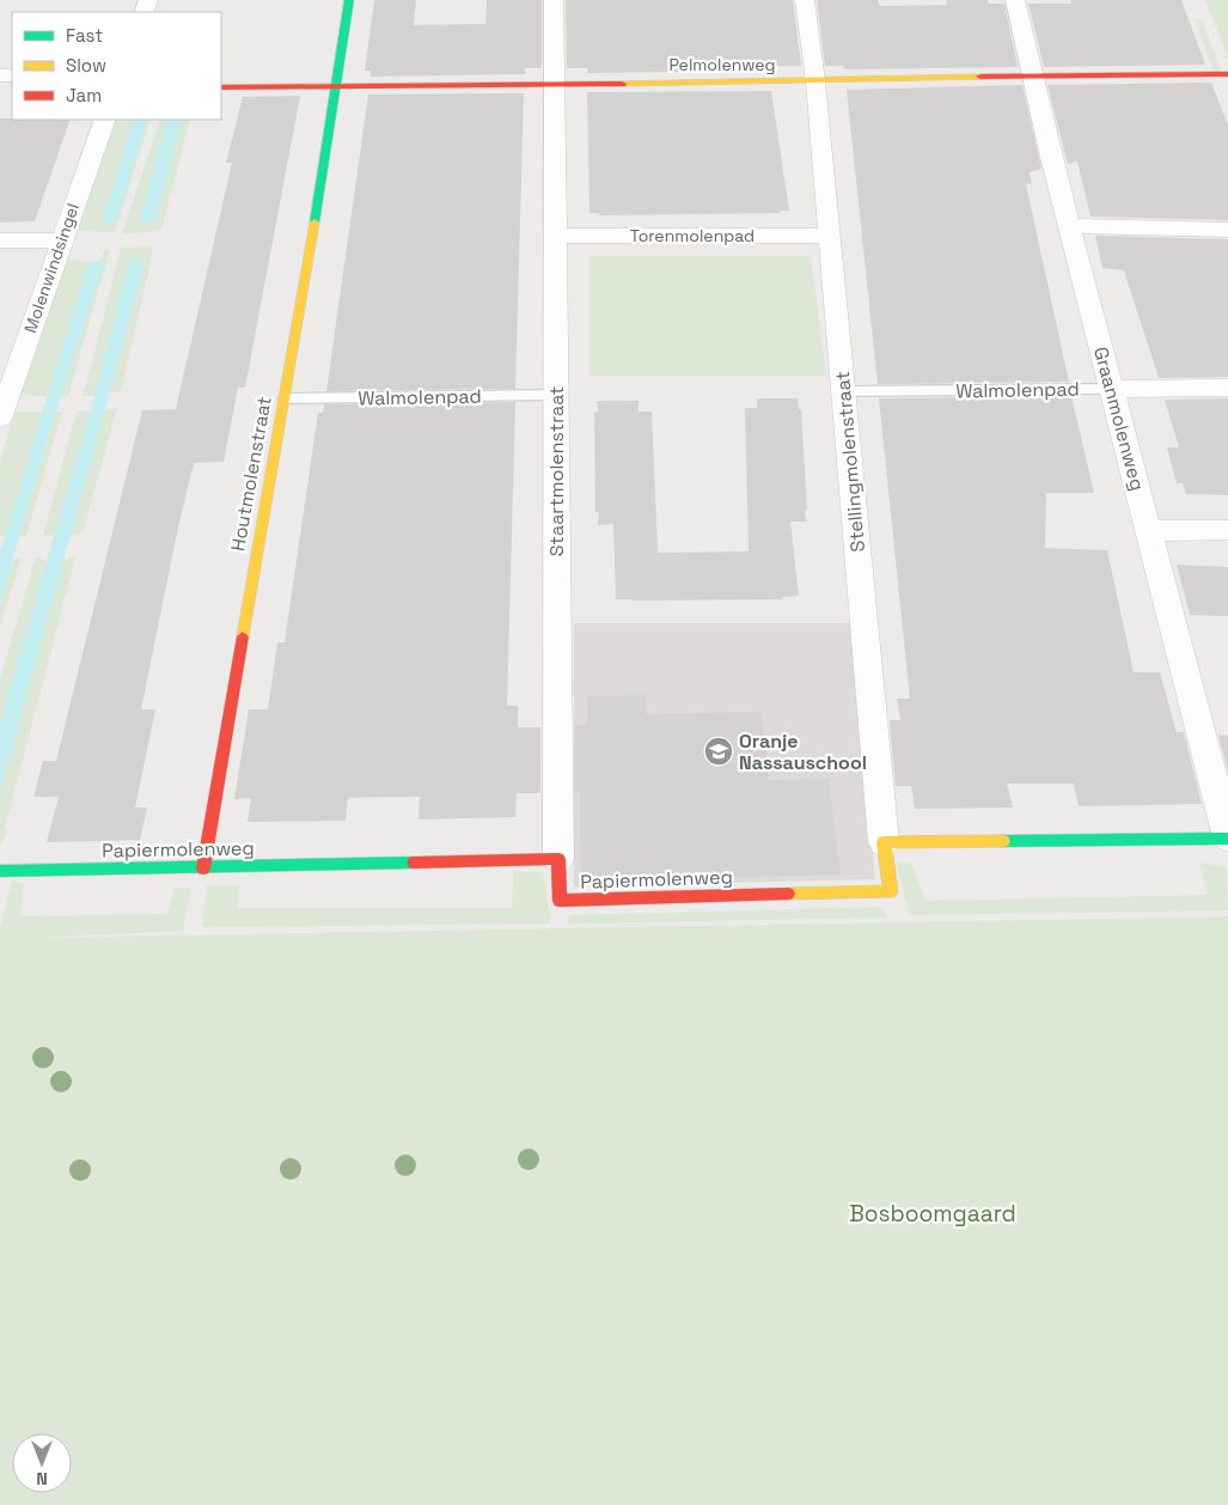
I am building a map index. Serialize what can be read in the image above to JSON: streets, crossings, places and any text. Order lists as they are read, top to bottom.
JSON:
{
  "streets": {
    "street": [
      "Pelmolenweg",
      "Torenmolenpad",
      "Molenwindsingel",
      "Walmolenpad",
      "Graanmolenweg",
      "Stellingmolenstraat",
      "Staartmolenstraat",
      "Houtmolenstraat",
      "Papiermolenweg"
    ]
  },
  "crossings": [
    ["Pelmolenweg", "Graanmolenweg"],
    ["Pelmolenweg", "Stellingmolenstraat"],
    ["Pelmolenweg", "Staartmolenstraat"],
    ["Pelmolenweg", "Houtmolenstraat"],
    ["Torenmolenpad", "Stellingmolenstraat"],
    ["Torenmolenpad", "Staartmolenstraat"],
    ["Walmolenpad", "Graanmolenweg"],
    ["Walmolenpad", "Stellingmolenstraat"],
    ["Walmolenpad", "Staartmolenstraat"],
    ["Walmolenpad", "Houtmolenstraat"],
    ["Stellingmolenstraat", "Papiermolenweg"],
    ["Staartmolenstraat", "Papiermolenweg"],
    ["Houtmolenstraat", "Papiermolenweg"]
  ],
  "parks": ["Bosboomgaard"],
  "places": {
    "school or university": ["Oranje Nassauschool"]
  },
  "legend": ["Fast", "Slow", "Jam"],
  "north": "bottom"
}
